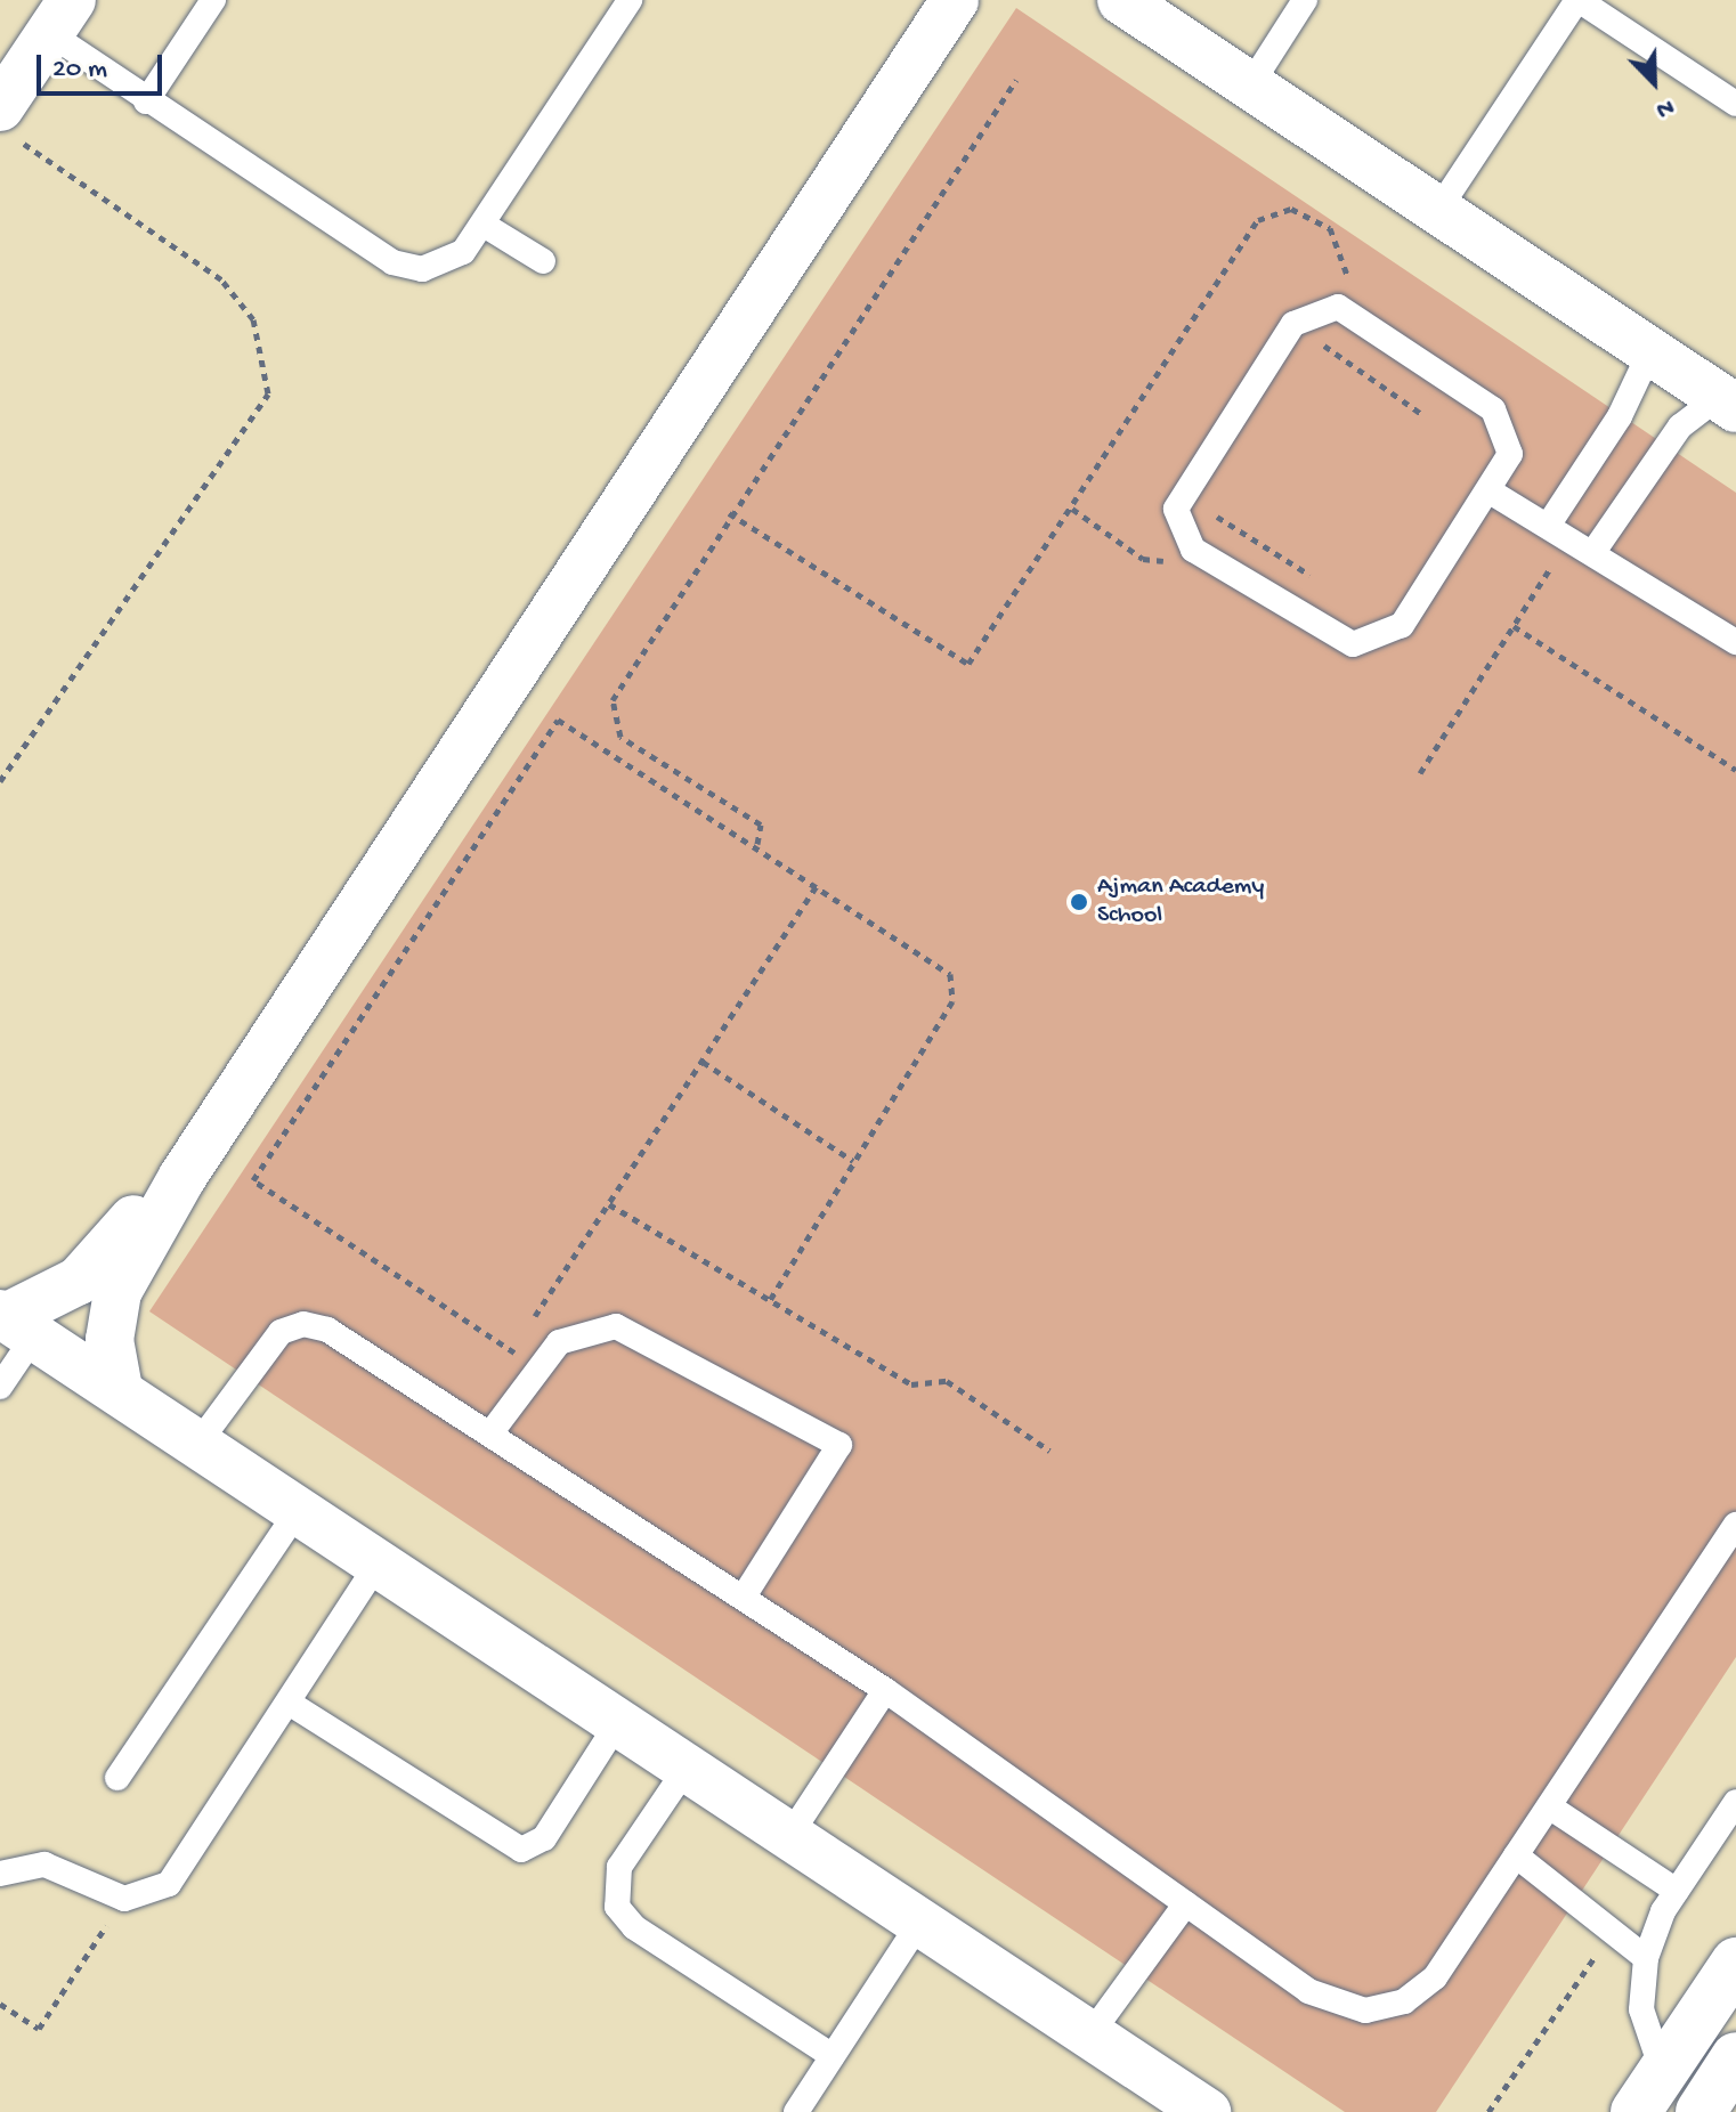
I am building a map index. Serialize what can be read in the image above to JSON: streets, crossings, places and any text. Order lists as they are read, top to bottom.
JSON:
{
  "places": ["Ajman Academy School"],
  "scale_bar": "20 m",
  "north": "bottom right"
}
